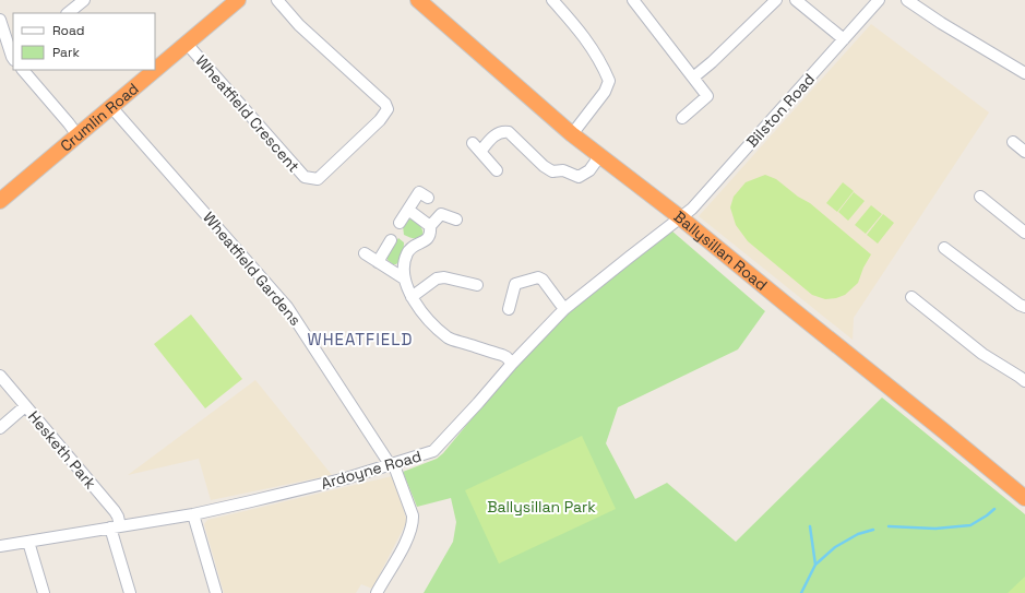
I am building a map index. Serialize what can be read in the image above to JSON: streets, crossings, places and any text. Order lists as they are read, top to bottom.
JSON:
{
  "streets": {
    "highway": ["Crumlin Road", "Ballysillan Road"],
    "street": [
      "Bilston Road",
      "Wheatfield Crescent",
      "Wheatfield Gardens",
      "Hesketh Park",
      "Ardoyne Road"
    ]
  },
  "crossings": [
    ["Bilston Road", "Ballysillan Road"],
    ["Bilston Road", "Ardoyne Road"],
    ["Wheatfield Crescent", "Crumlin Road"],
    ["Crumlin Road", "Wheatfield Gardens"],
    ["Ballysillan Road", "Ardoyne Road"],
    ["Wheatfield Gardens", "Ardoyne Road"],
    ["Hesketh Park", "Ardoyne Road"]
  ],
  "districts": ["WHEATFIELD"],
  "parks": ["Ballysillan Park"],
  "legend": ["Road", "Park"]
}
